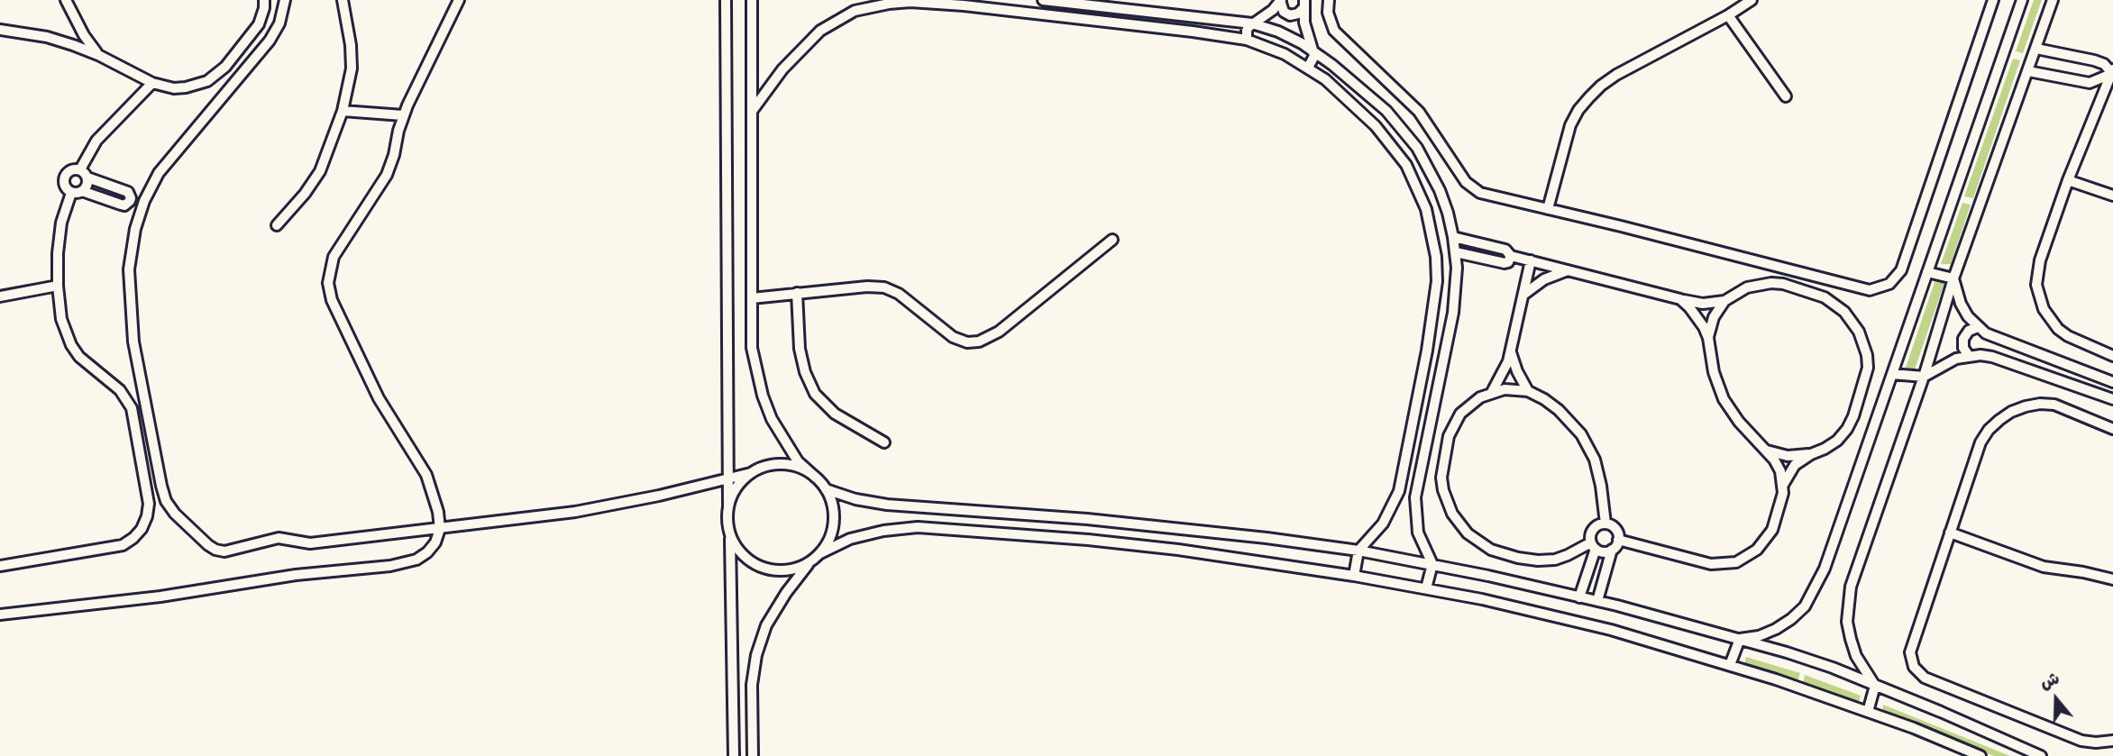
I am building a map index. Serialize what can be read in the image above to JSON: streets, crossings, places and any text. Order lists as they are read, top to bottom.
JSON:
{
  "north": "top"
}
